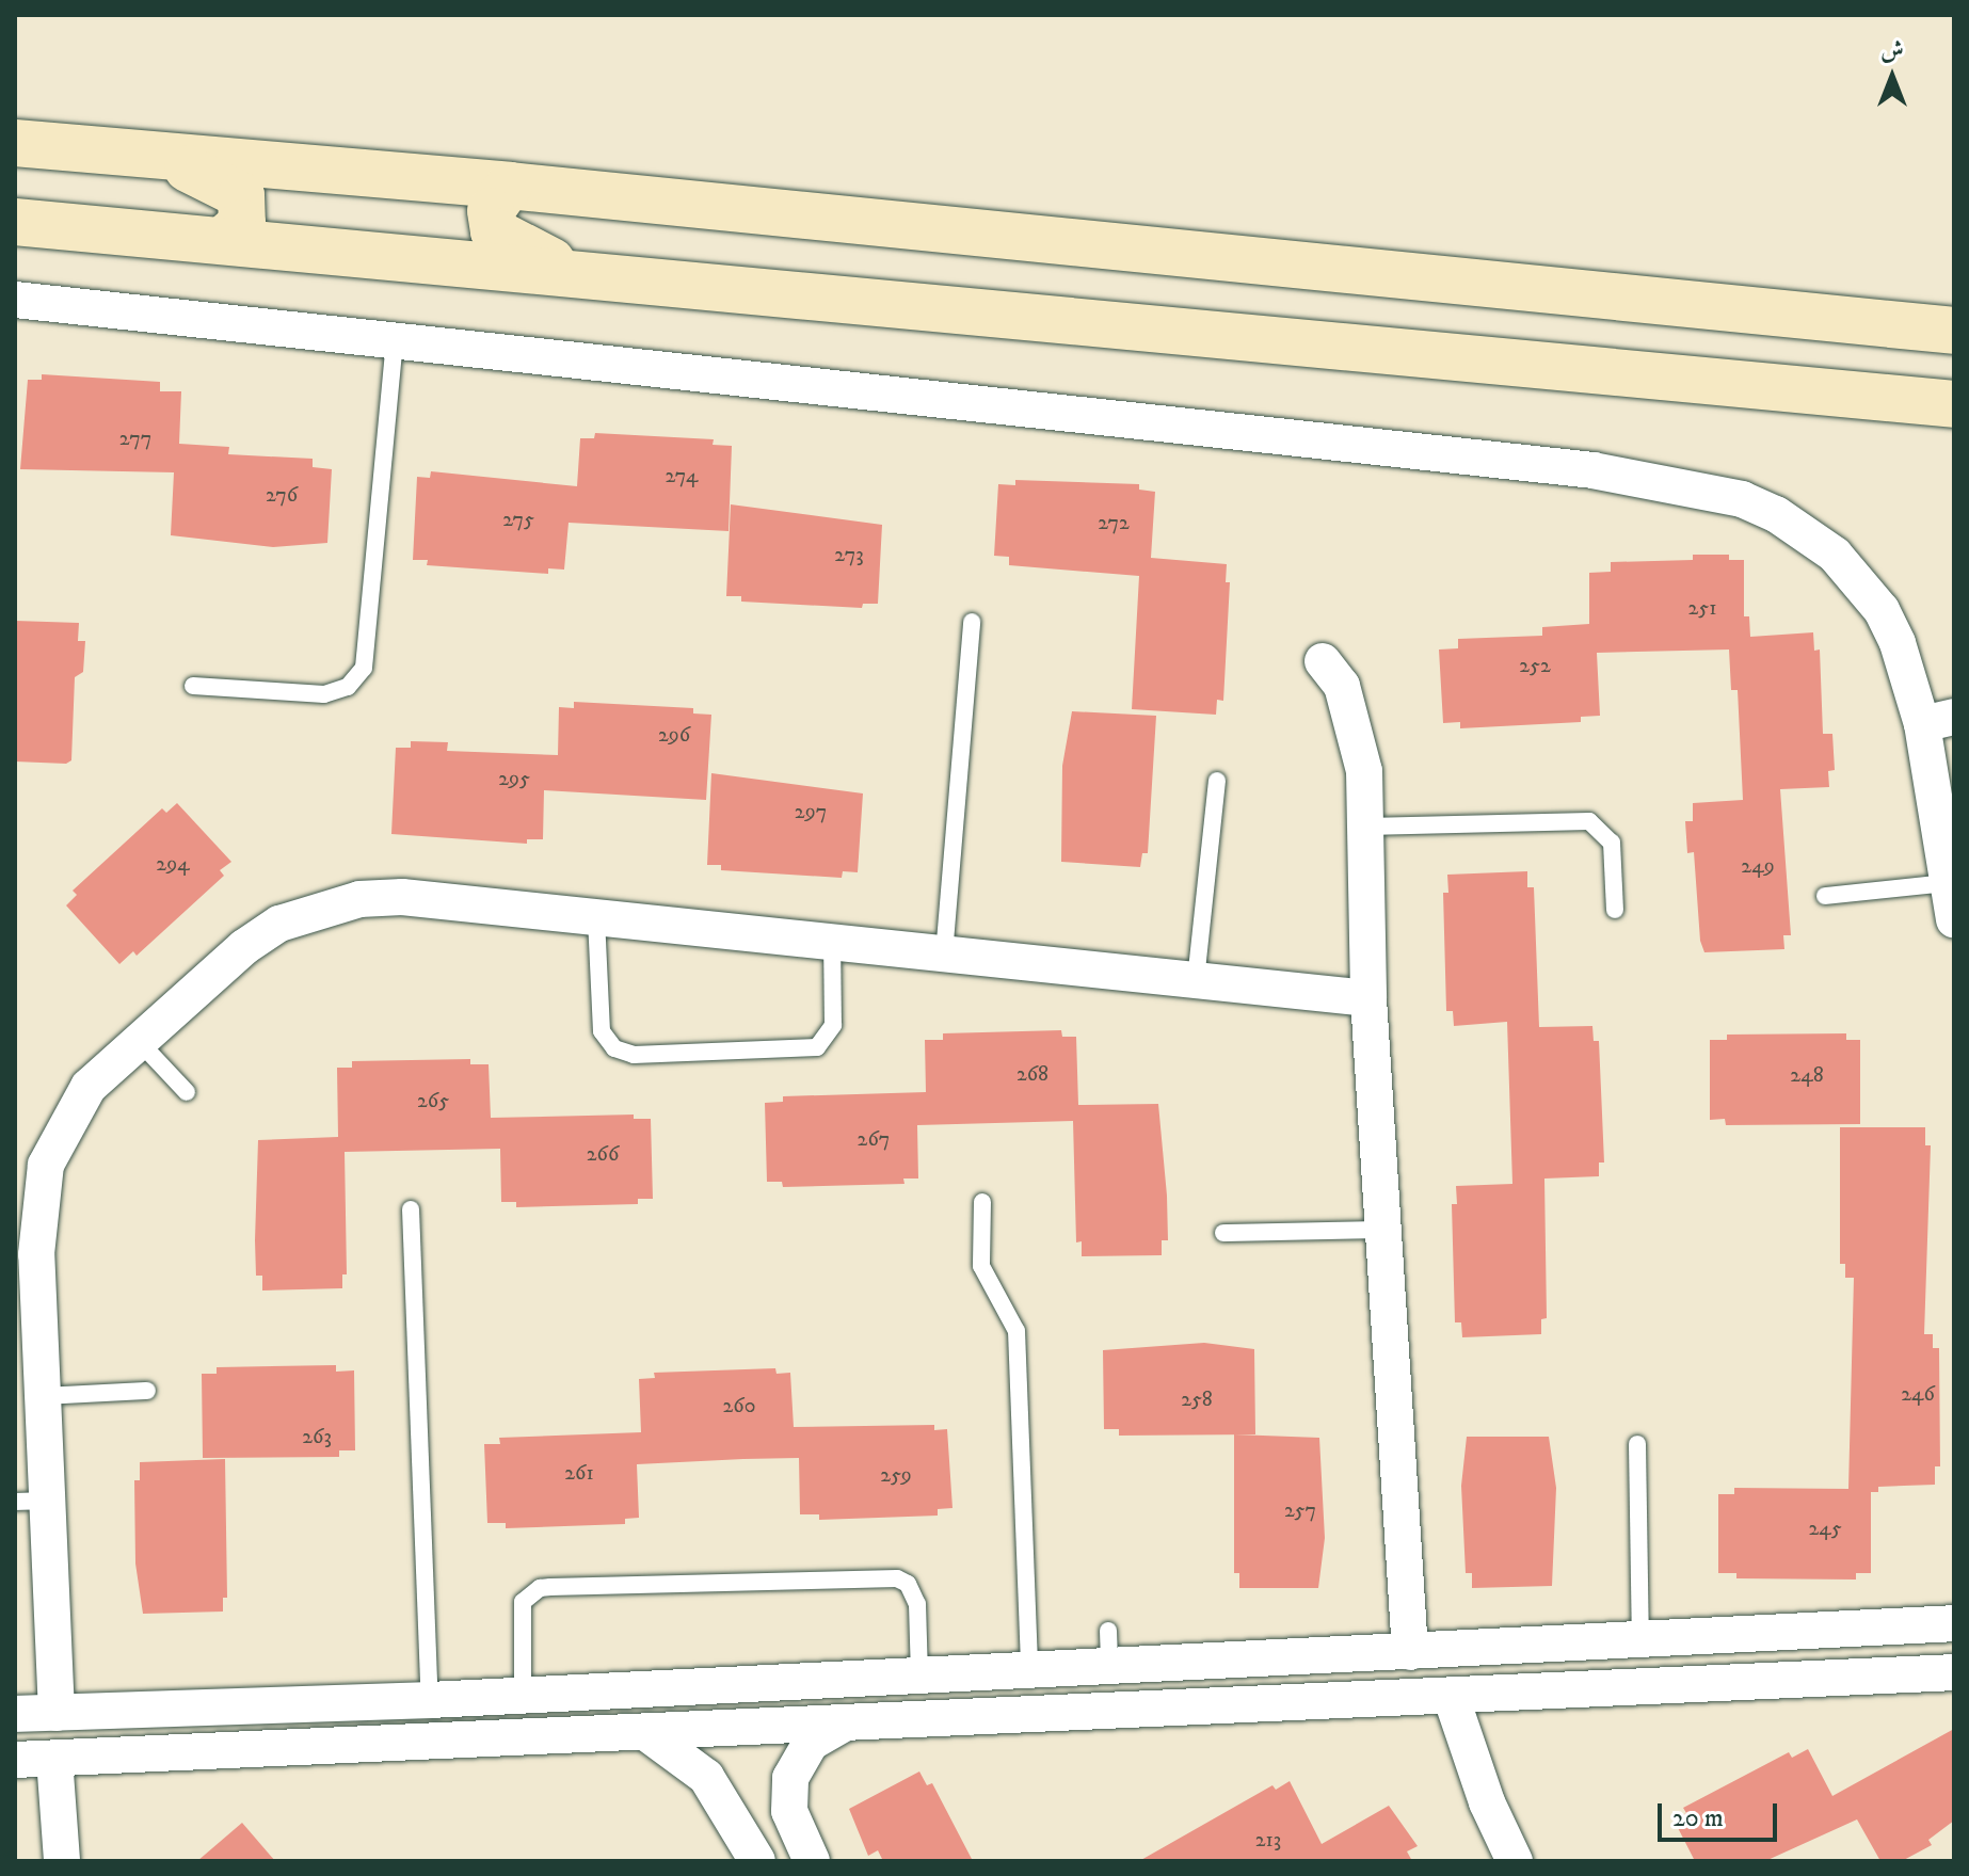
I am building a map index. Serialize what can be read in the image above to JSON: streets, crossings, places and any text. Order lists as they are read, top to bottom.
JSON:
{
  "house_numbers": [
    "277",
    "274",
    "276",
    "275",
    "272",
    "273",
    "251",
    "252",
    "296",
    "295",
    "297",
    "294",
    "249",
    "268",
    "248",
    "265",
    "267",
    "266",
    "246",
    "258",
    "260",
    "263",
    "261",
    "259",
    "257",
    "245",
    "213"
  ],
  "scale_bar": "20 m",
  "north": "top"
}
